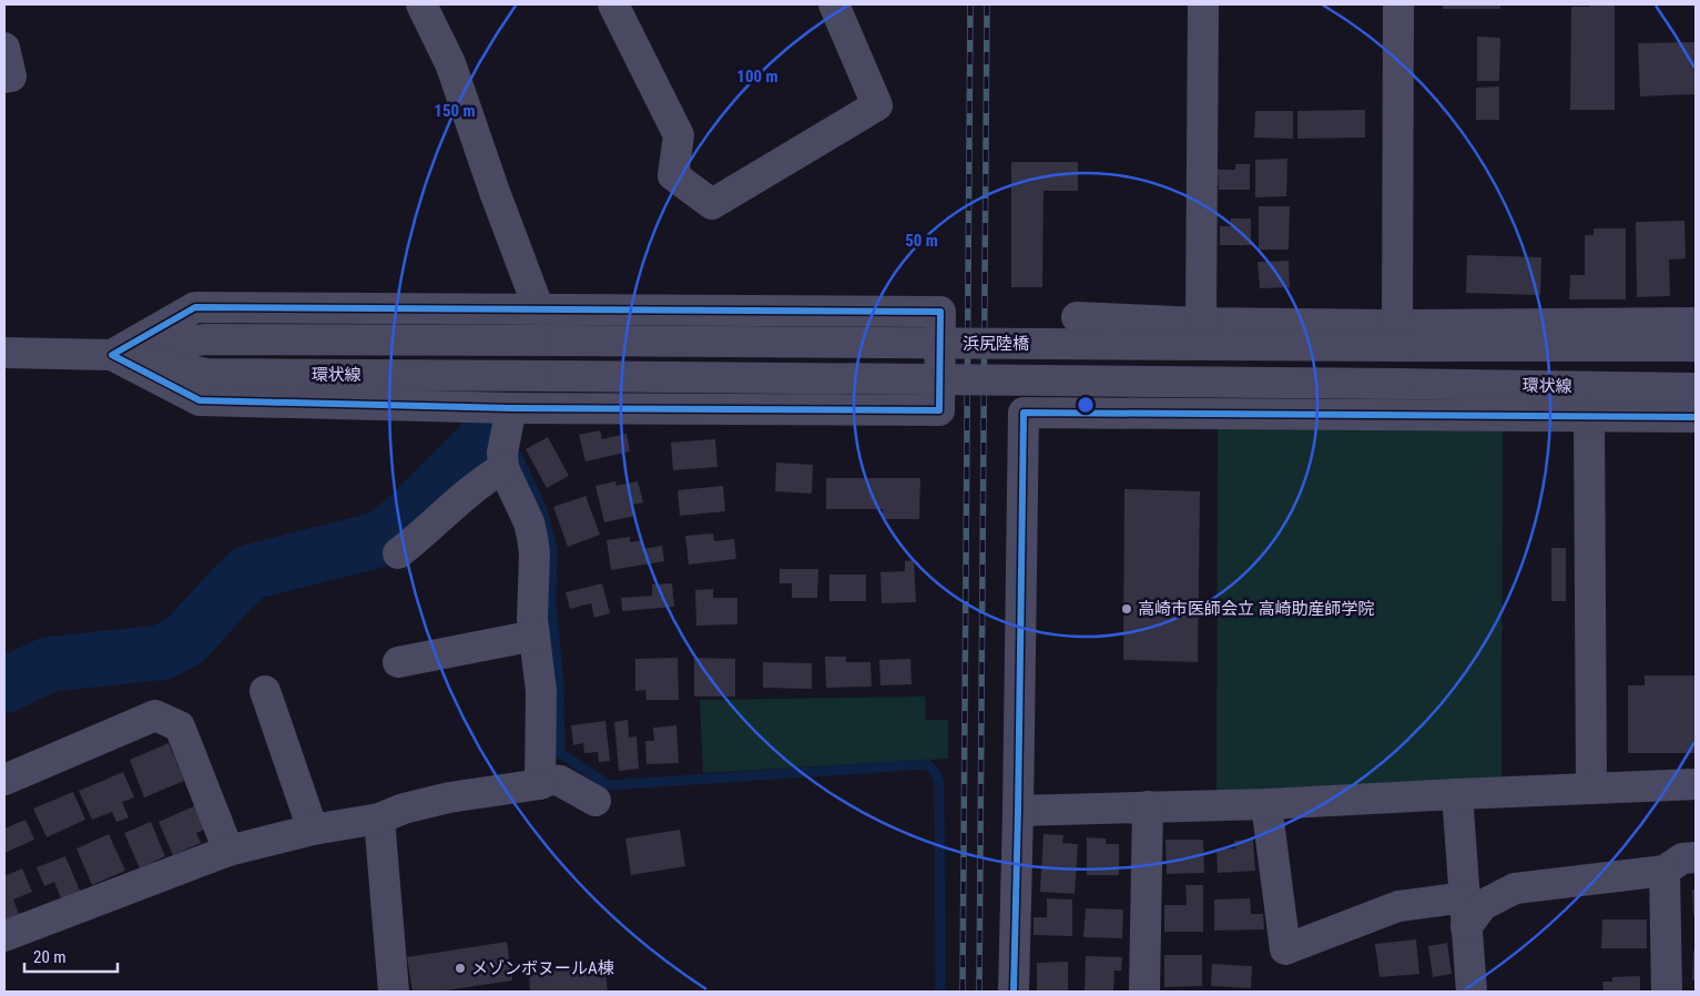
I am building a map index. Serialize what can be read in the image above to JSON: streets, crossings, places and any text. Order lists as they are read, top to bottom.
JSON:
{
  "streets": {
    "street": ["浜尻陸橋", "環状線"]
  },
  "crossings": [
    ["浜尻陸橋", "環状線"]
  ],
  "places": ["高崎市医師会立 高崎助産師学院", "メゾンボヌールA棟"],
  "scale_bar": "20 m",
  "rings": ["100 m", "150 m", "50 m"]
}
